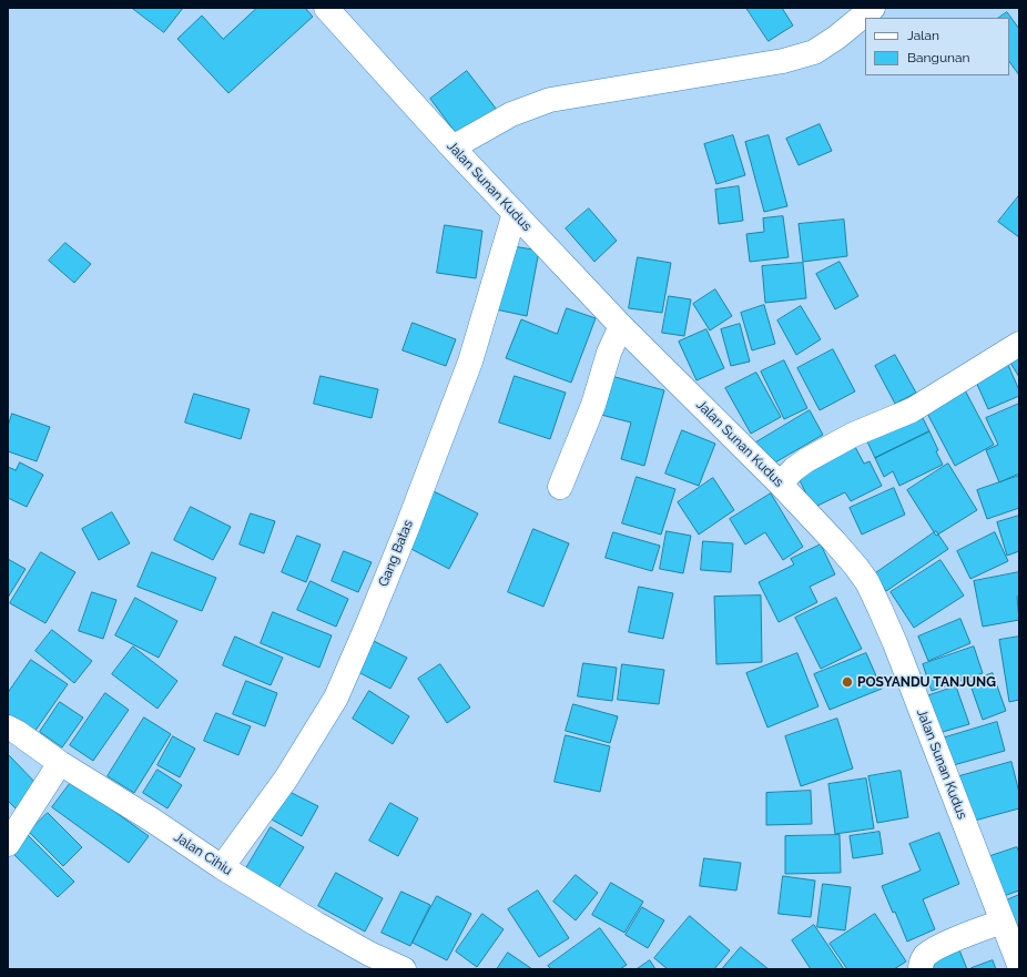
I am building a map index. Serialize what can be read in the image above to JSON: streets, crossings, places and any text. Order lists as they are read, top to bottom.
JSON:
{
  "streets": {
    "street": ["Jalan Sunan Kudus", "Gang Batas", "Jalan Cihiu"]
  },
  "crossings": [
    ["Jalan Sunan Kudus", "Gang Batas"],
    ["Gang Batas", "Jalan Cihiu"]
  ],
  "places": ["POSYANDU TANJUNG"],
  "legend": ["Jalan", "Bangunan"]
}
